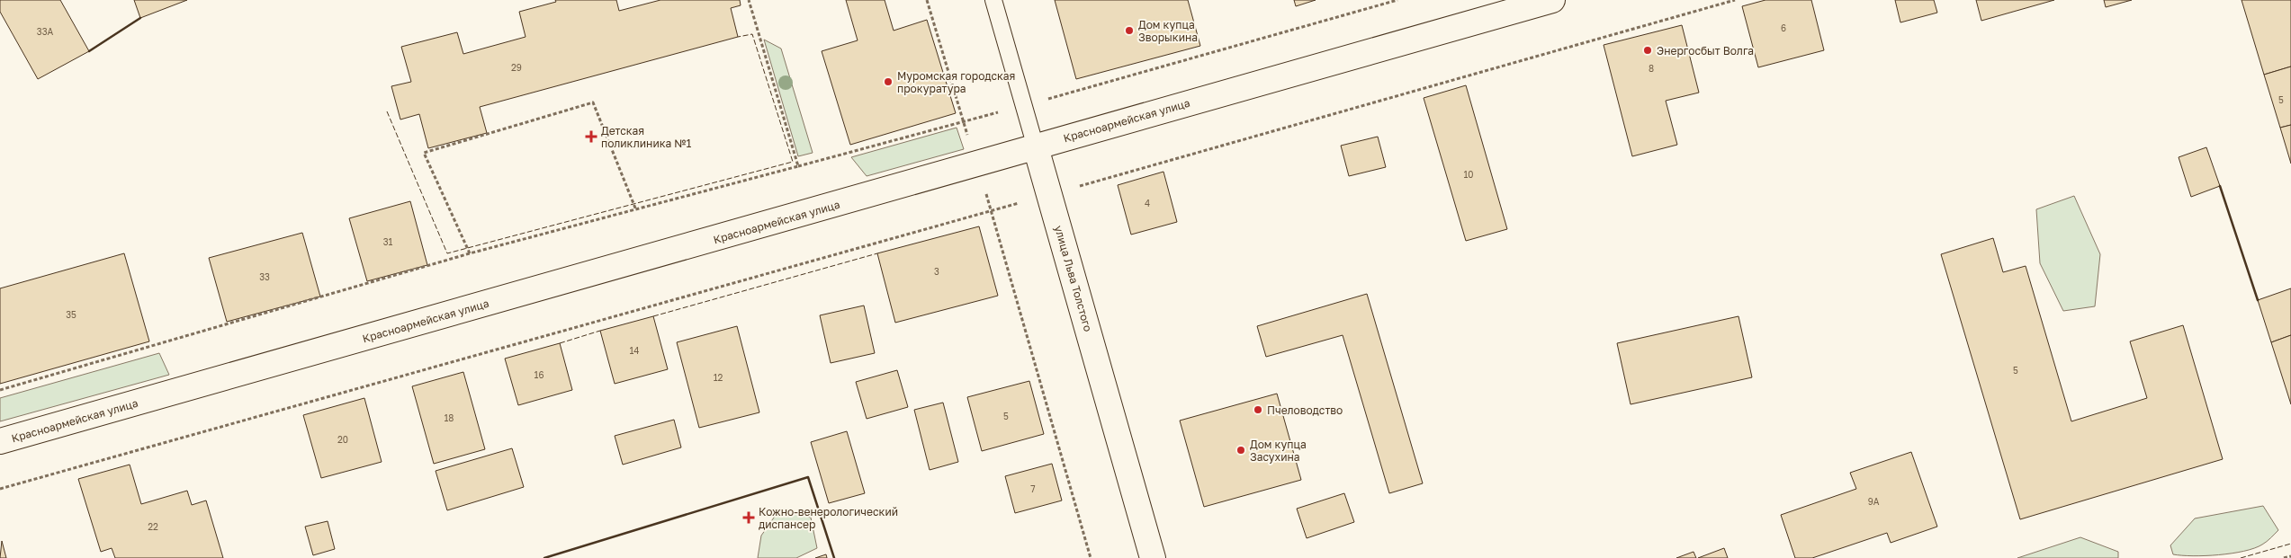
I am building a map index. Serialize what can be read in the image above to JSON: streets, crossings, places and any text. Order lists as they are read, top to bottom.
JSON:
{
  "streets": {
    "street": ["Красноармейская улица", "улица Льва Толстого"]
  },
  "crossings": [
    ["Красноармейская улица", "улица Льва Толстого"]
  ],
  "places": {
    "other": [
      "Дом купца Зворыкина",
      "Энергосбыт Волга",
      "Муромская городская прокуратура",
      "Пчеловодство",
      "Дом купца Засухина"
    ],
    "health": ["Детская поликлиника №1", "Кожно-венерологический диспансер"]
  },
  "house_numbers": [
    "6",
    "33А",
    "29",
    "8",
    "5",
    "10",
    "4",
    "31",
    "3",
    "33",
    "35",
    "14",
    "5",
    "16",
    "12",
    "5",
    "18",
    "20",
    "7",
    "9А",
    "22"
  ]
}
